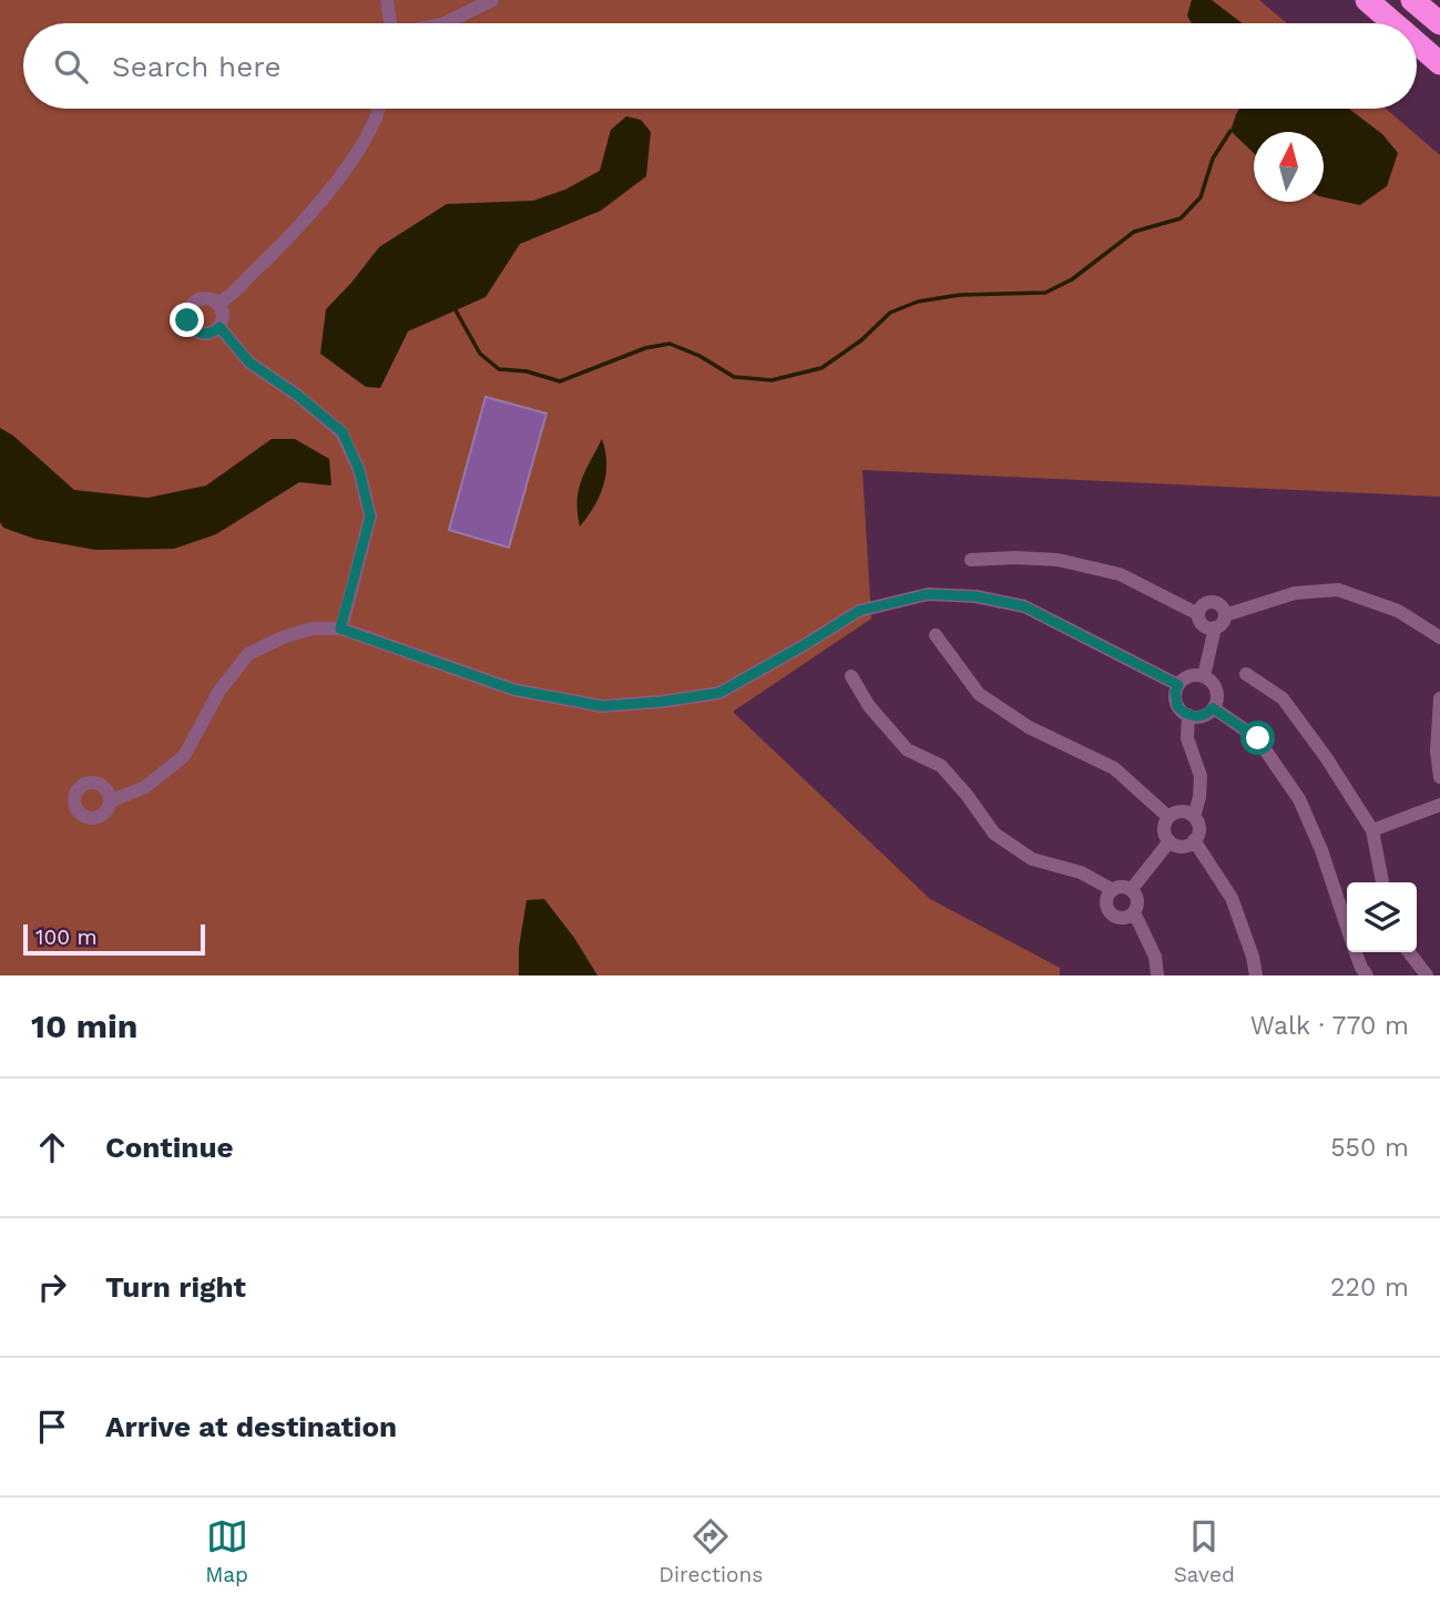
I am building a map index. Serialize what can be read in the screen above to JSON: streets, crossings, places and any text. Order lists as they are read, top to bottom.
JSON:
{
  "scale_bar": "100 m",
  "north": "top",
  "page": {
    "search": "Search here",
    "scale": "100 m",
    "heading": ["10 min", "Walk · 770 m"],
    "list": [
      ["Continue", "550 m"],
      ["Turn right", "220 m"],
      "Arrive at destination"
    ],
    "nav": ["Map", "Directions", "Saved"]
  }
}
